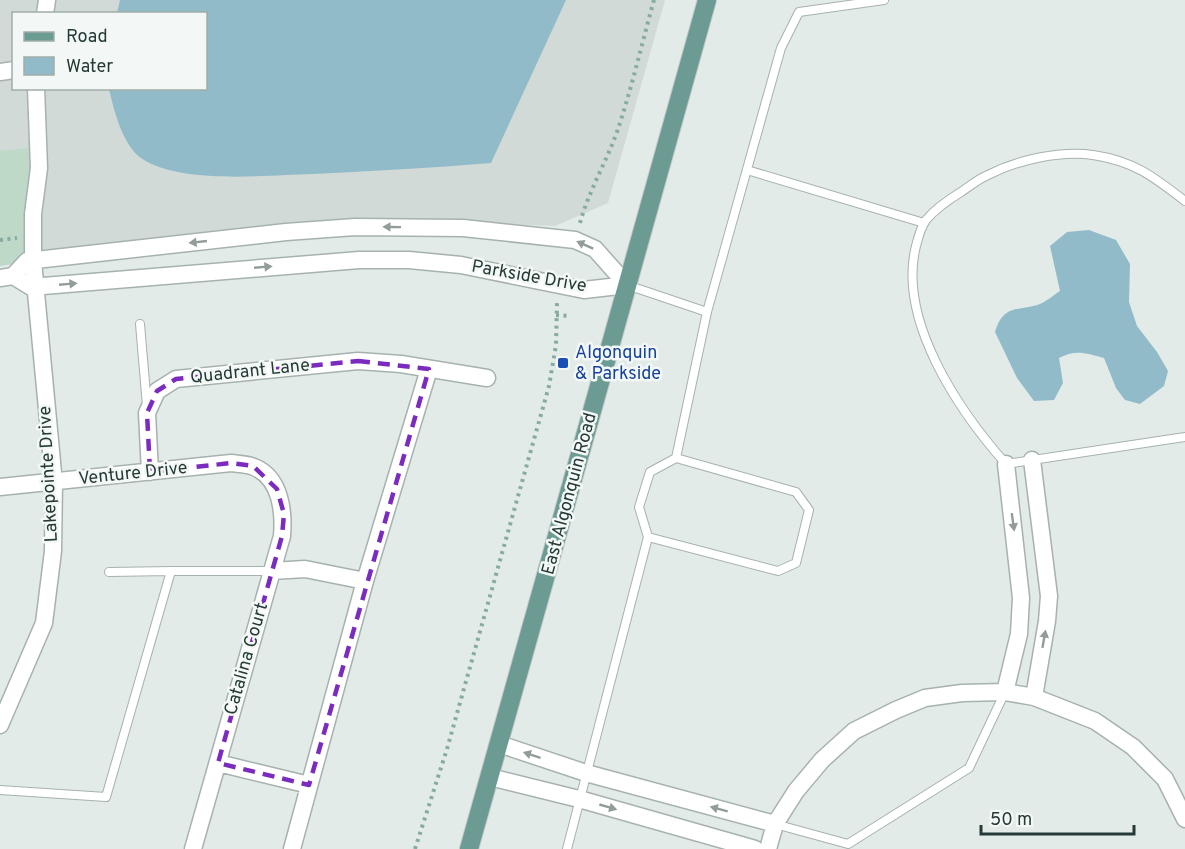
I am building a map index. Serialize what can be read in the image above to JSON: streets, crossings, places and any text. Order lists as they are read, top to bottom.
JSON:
{
  "streets": {
    "main road": ["East Algonquin Road"],
    "street": [
      "Parkside Drive",
      "Quadrant Lane",
      "Lakepointe Drive",
      "Venture Drive",
      "Catalina Court"
    ]
  },
  "crossings": [
    ["Parkside Drive", "Lakepointe Drive"],
    ["Parkside Drive", "East Algonquin Road"],
    ["Lakepointe Drive", "Venture Drive"],
    ["Venture Drive", "Catalina Court"]
  ],
  "places": {
    "transit": ["Algonquin & Parkside"]
  },
  "legend": ["Road", "Water"],
  "scale_bar": "50 m"
}
